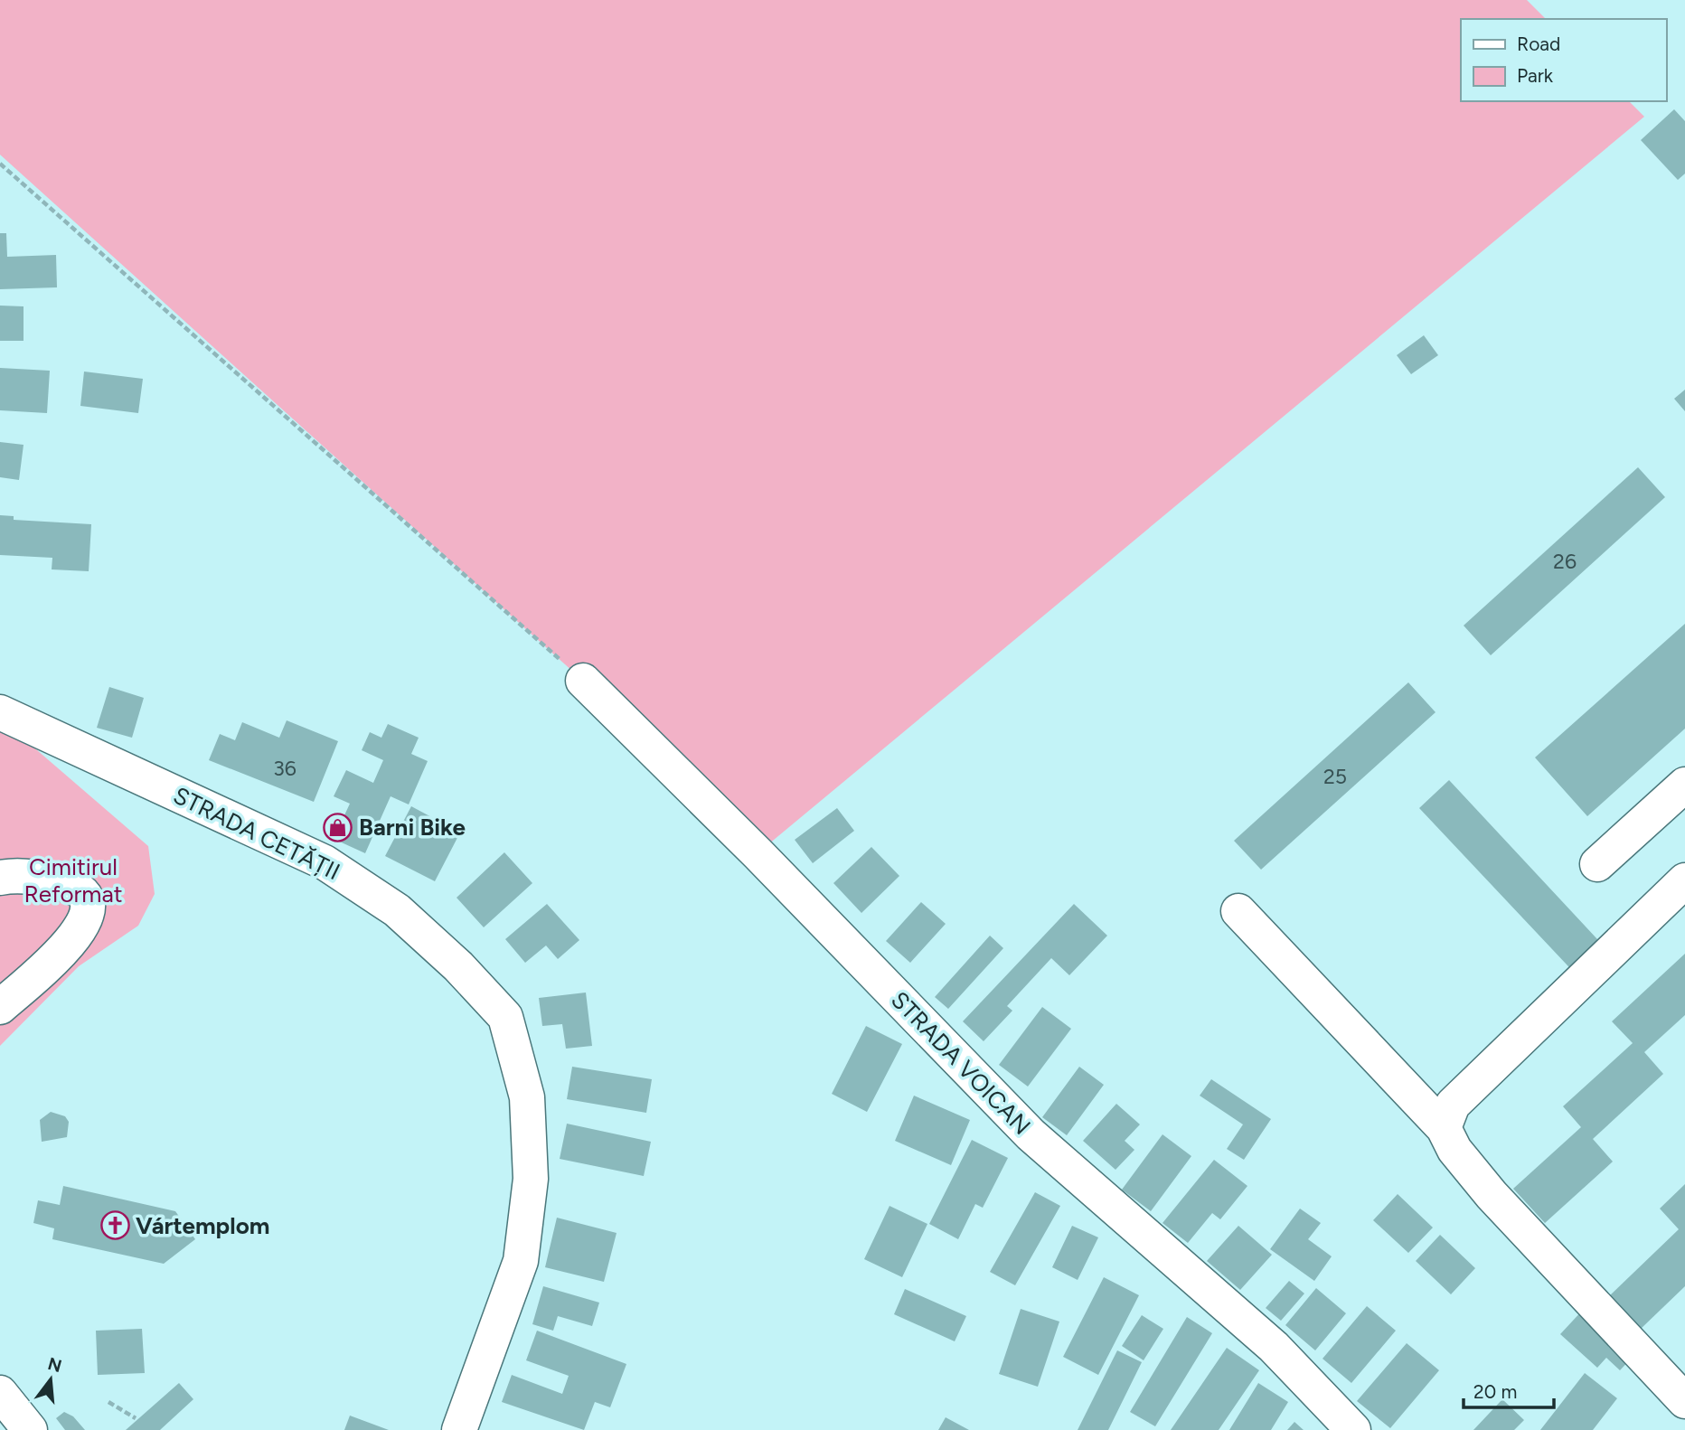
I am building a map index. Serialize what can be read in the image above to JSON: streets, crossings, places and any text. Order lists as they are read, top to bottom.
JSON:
{
  "streets": {
    "street": ["STRADA CETĂȚII", "STRADA VOICAN"]
  },
  "parks": ["Cimitirul Reformat"],
  "places": {
    "shop": ["Barni Bike"],
    "church": ["Vártemplom"]
  },
  "house_numbers": ["26", "36", "25"],
  "legend": ["Road", "Park"],
  "scale_bar": "20 m",
  "north": "top"
}
